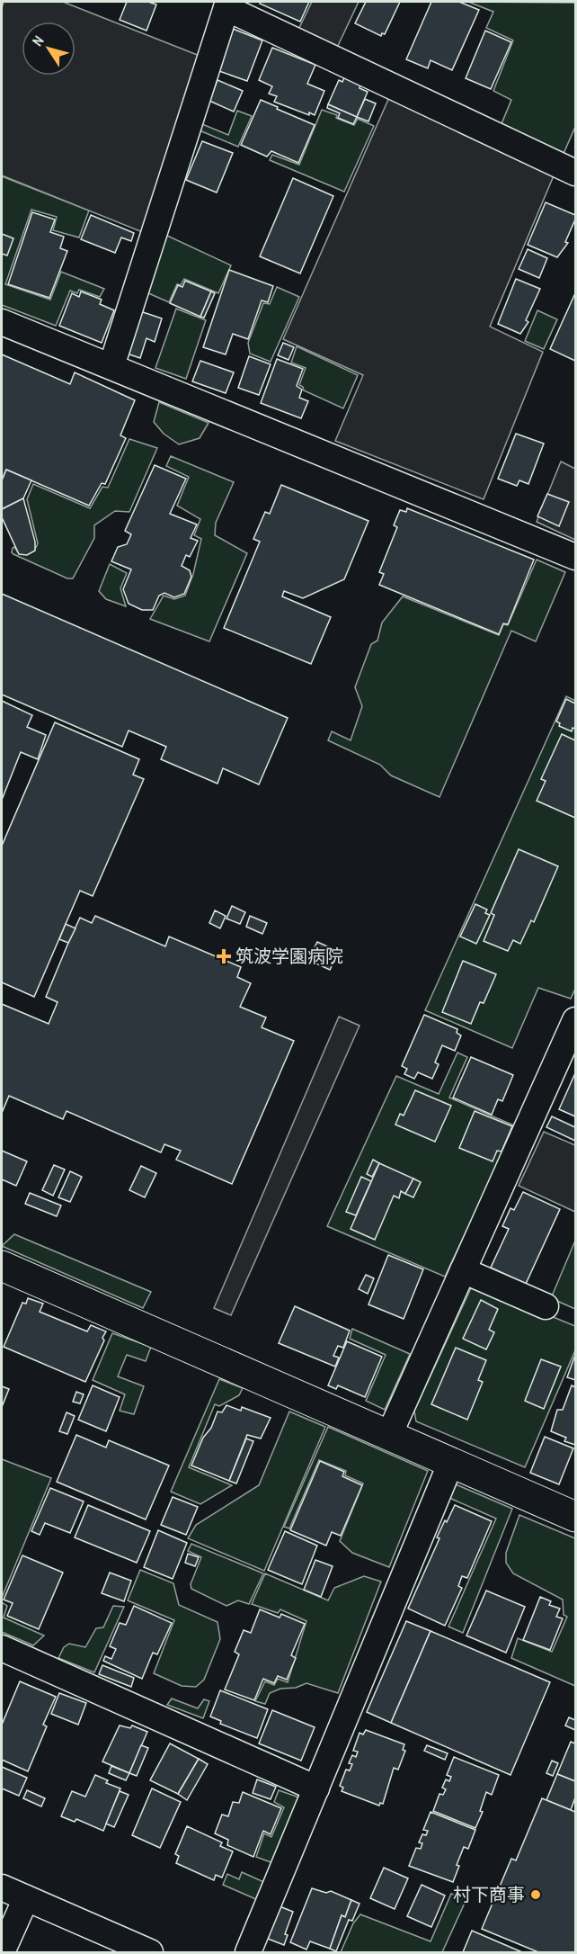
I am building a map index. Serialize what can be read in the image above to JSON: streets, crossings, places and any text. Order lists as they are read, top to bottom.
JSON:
{
  "places": {
    "health": ["筑波学園病院"],
    "other": ["村下商事"]
  },
  "north": "top left"
}
